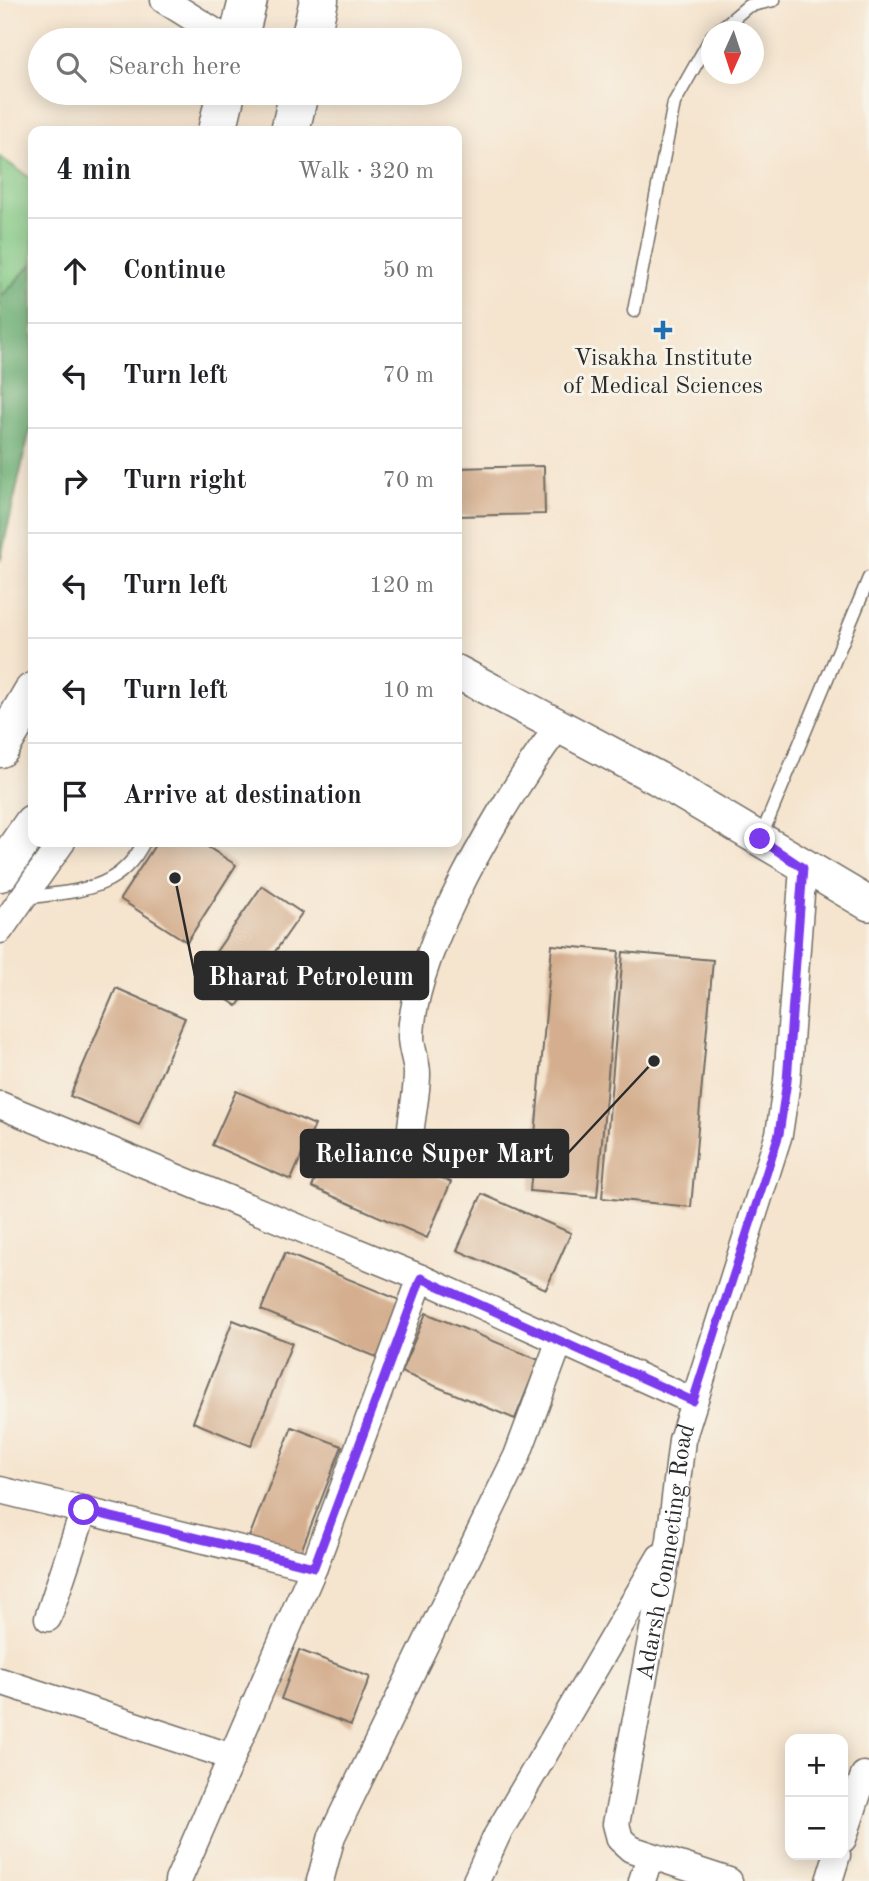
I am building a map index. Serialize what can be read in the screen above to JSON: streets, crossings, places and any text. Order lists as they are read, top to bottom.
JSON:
{
  "streets": {
    "street": ["Adarsh Connecting Road"]
  },
  "places": {
    "health": ["Visakha Institute of Medical Sciences"],
    "other": ["Bharat Petroleum", "Reliance Super Mart"]
  },
  "north": "bottom",
  "page": {
    "search": "Search here",
    "heading": ["4 min", "Walk · 320 m"],
    "list": [
      ["Continue", "50 m"],
      ["Turn left", "70 m"],
      ["Turn right", "70 m"],
      ["Turn left", "120 m"],
      ["Turn left", "10 m"],
      "Arrive at destination"
    ],
    "map_buttons": ["+", "−"]
  }
}
